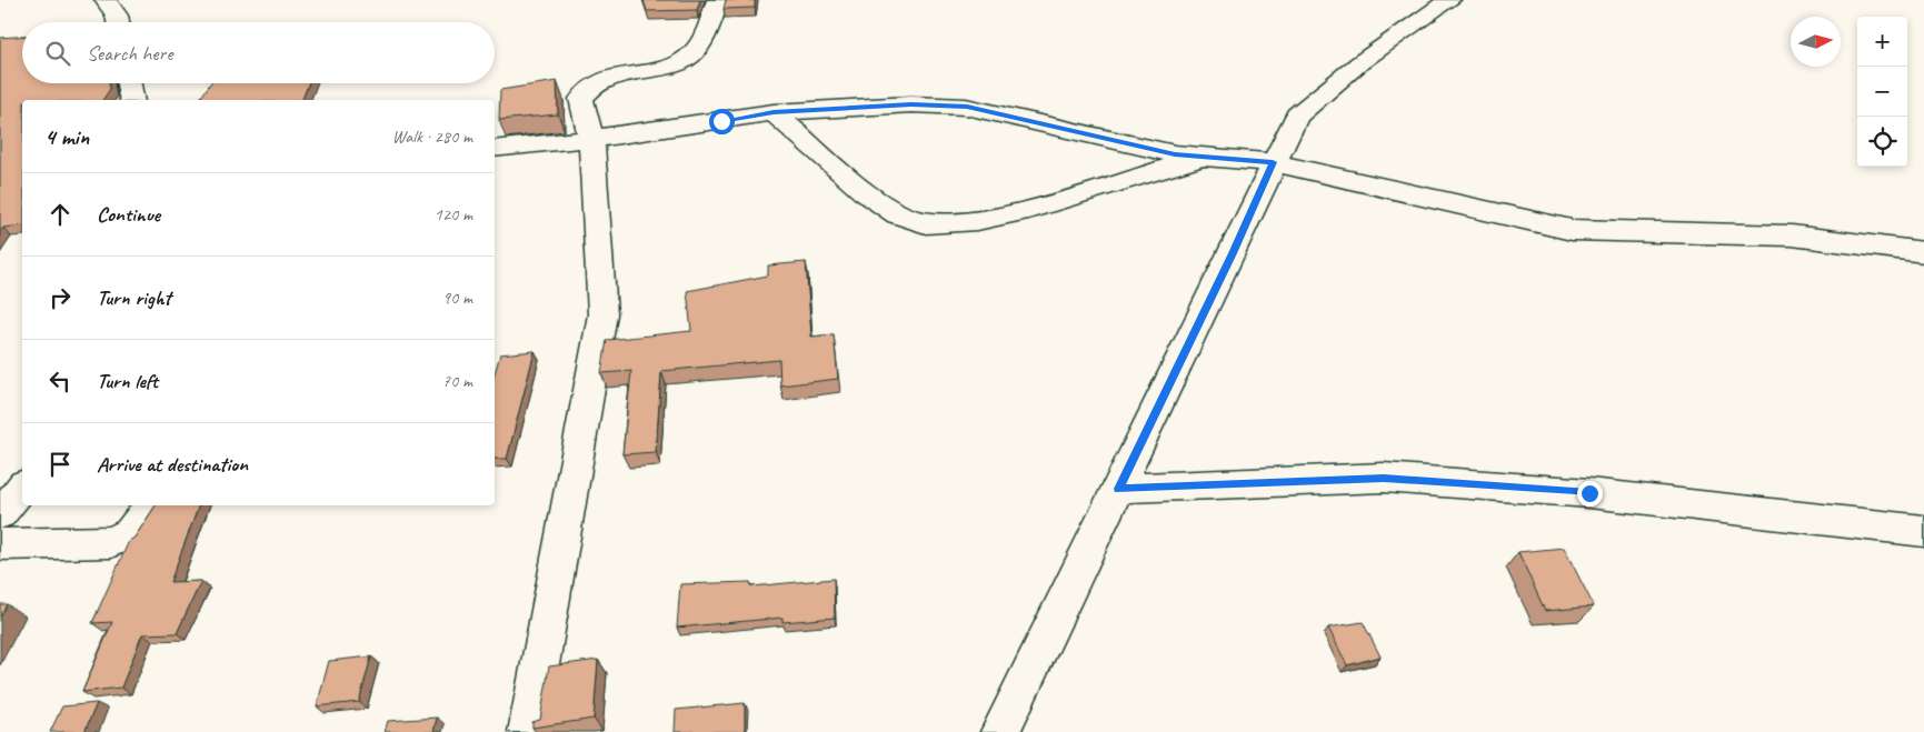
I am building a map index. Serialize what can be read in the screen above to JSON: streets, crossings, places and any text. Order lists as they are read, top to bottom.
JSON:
{
  "north": "right",
  "page": {
    "map_buttons": ["+", "−"],
    "search": "Search here",
    "heading": ["4 min", "Walk · 280 m"],
    "list": [
      ["Continue", "120 m"],
      ["Turn right", "90 m"],
      ["Turn left", "70 m"],
      "Arrive at destination"
    ]
  }
}
